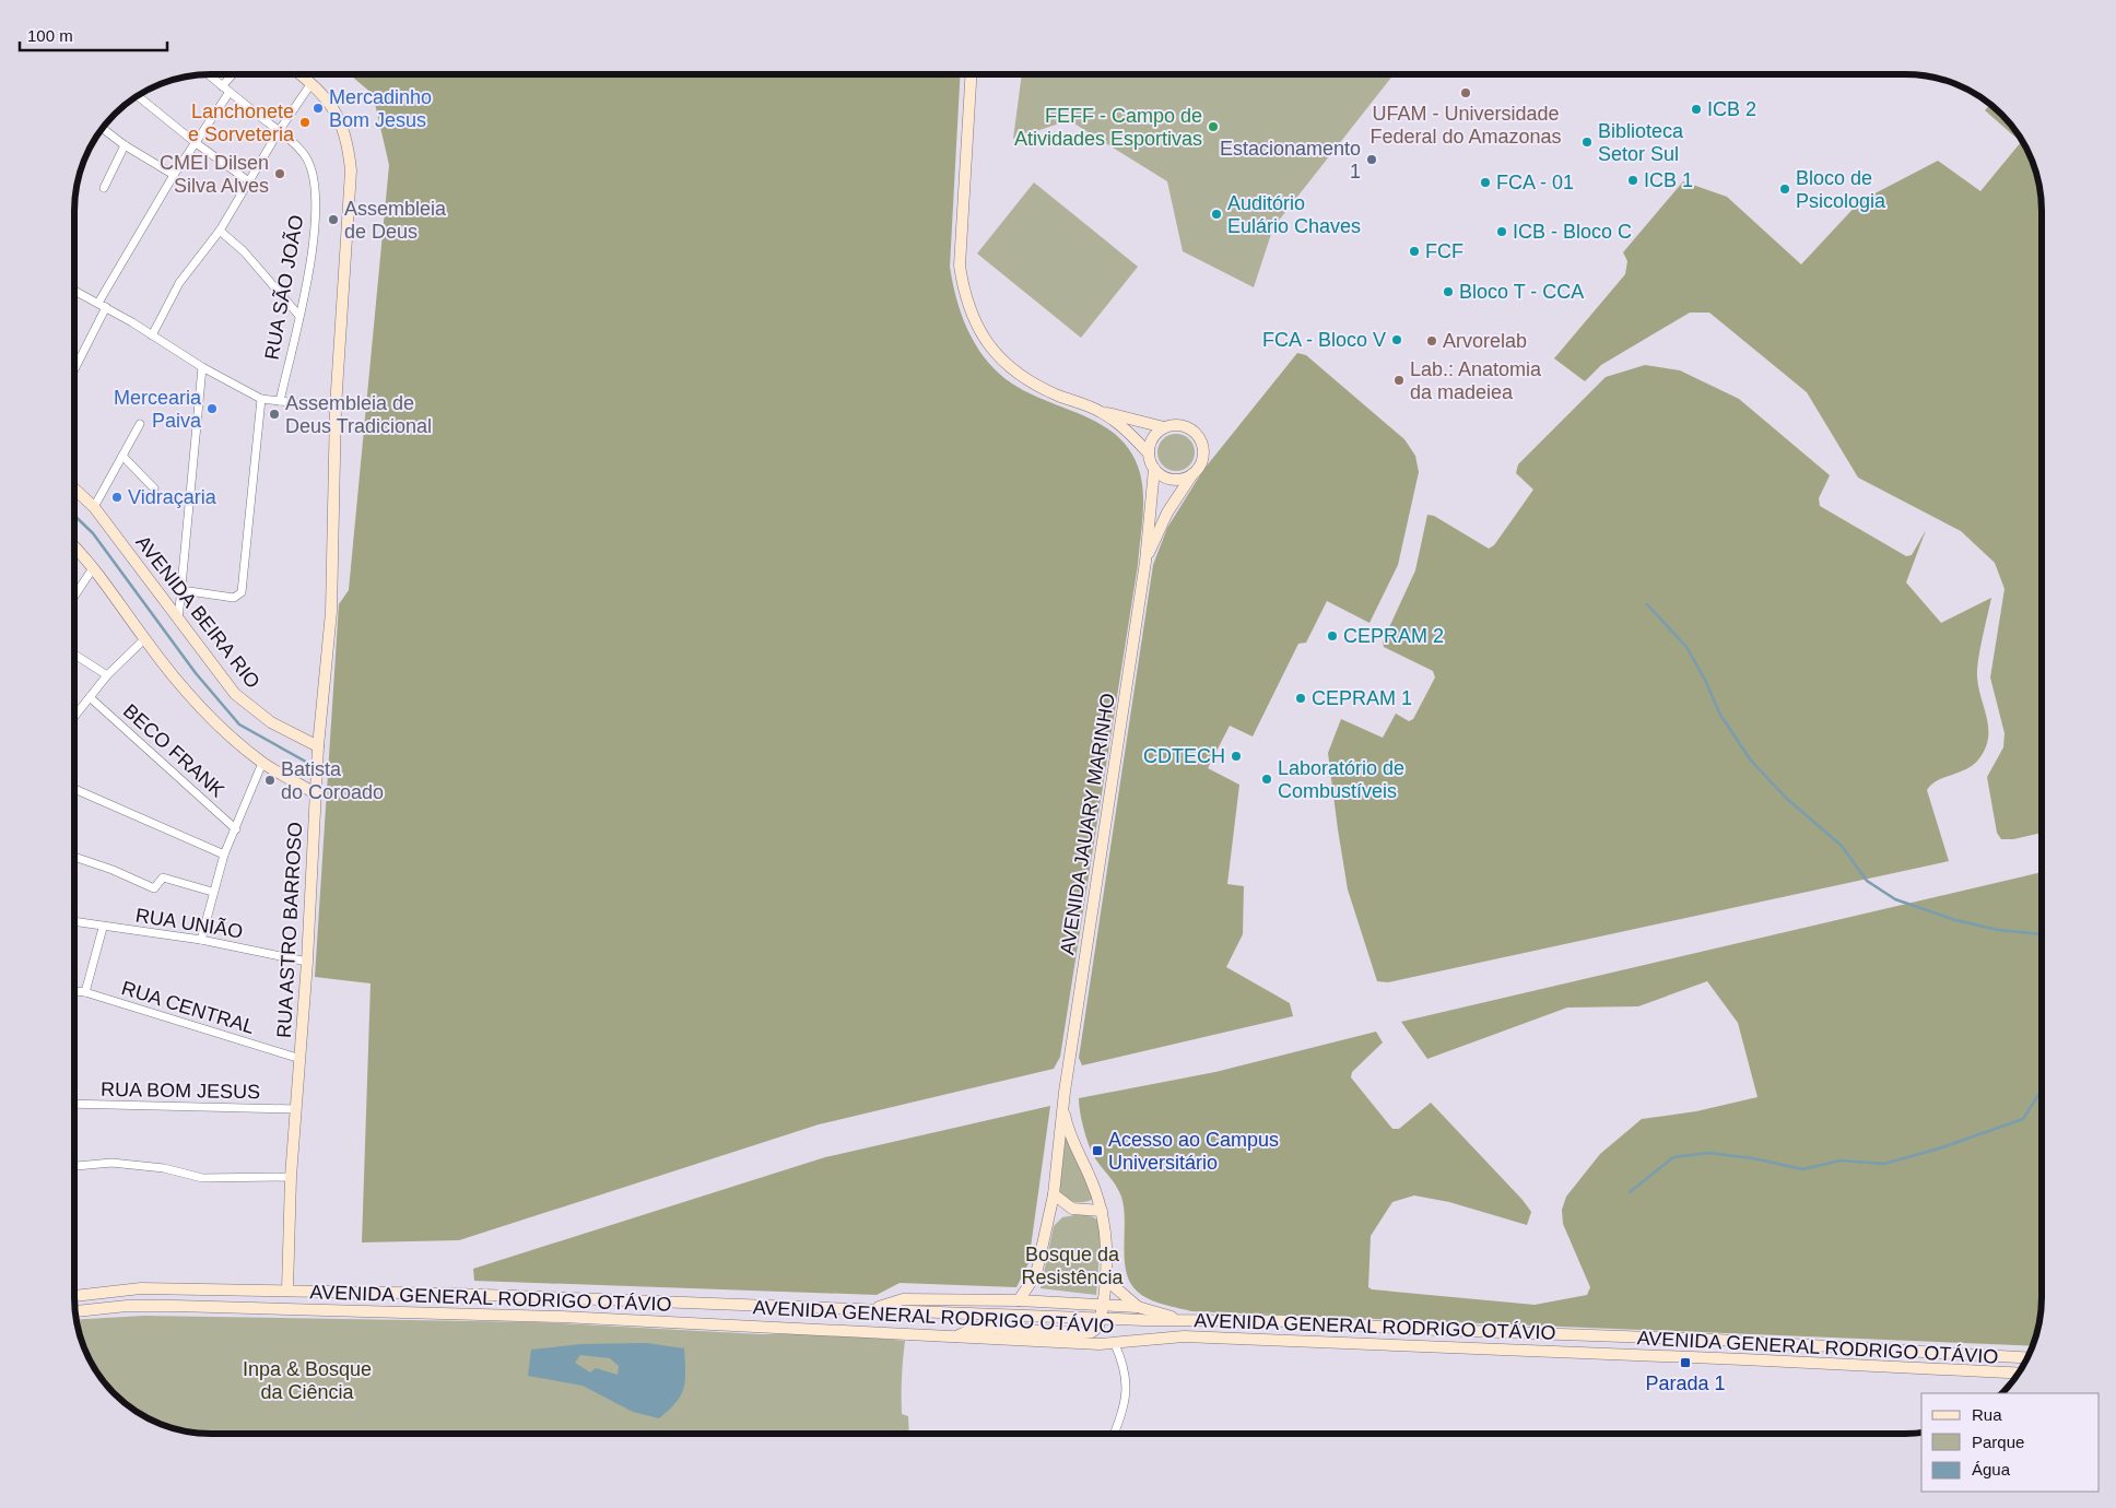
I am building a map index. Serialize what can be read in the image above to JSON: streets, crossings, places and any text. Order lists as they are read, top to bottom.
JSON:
{
  "streets": {
    "street": [
      "RUA SÃO JOÃO",
      "AVENIDA BEIRA RIO",
      "BECO FRANK",
      "AVENIDA JAUARY MARINHO",
      "RUA UNIÃO",
      "RUA ASTRO BARROSO",
      "RUA CENTRAL",
      "RUA BOM JESUS",
      "AVENIDA GENERAL RODRIGO OTÁVIO"
    ]
  },
  "crossings": [
    ["AVENIDA BEIRA RIO", "RUA ASTRO BARROSO"],
    ["AVENIDA JAUARY MARINHO", "AVENIDA GENERAL RODRIGO OTÁVIO"],
    ["RUA UNIÃO", "RUA ASTRO BARROSO"],
    ["RUA ASTRO BARROSO", "RUA CENTRAL"],
    ["RUA ASTRO BARROSO", "RUA BOM JESUS"],
    ["RUA ASTRO BARROSO", "AVENIDA GENERAL RODRIGO OTÁVIO"]
  ],
  "parks": ["Bosque da Resistência", "Inpa & Bosque da Ciência"],
  "places": {
    "other": [
      "UFAM - Universidade Federal do Amazonas",
      "Mercadinho Bom Jesus",
      "ICB 2",
      "Lanchonete e Sorveteria",
      "FEFF - Campo de Atividades Esportivas",
      "Biblioteca Setor Sul",
      "Estacionamento 1",
      "CMEI Dilsen Silva Alves",
      "ICB 1",
      "FCA - 01",
      "Bloco de Psicologia",
      "Auditório Eulário Chaves",
      "Assembleia de Deus",
      "ICB - Bloco C",
      "FCF",
      "Bloco T - CCA",
      "FCA - Bloco V",
      "Arvorelab",
      "Lab.: Anatomia da madeiea",
      "Mercearia Paiva",
      "Assembleia de Deus Tradicional",
      "Vidraçaria",
      "CEPRAM 2",
      "CEPRAM 1",
      "CDTECH",
      "Laboratório de Combustíveis",
      "Batista do Coroado"
    ],
    "transit": ["Acesso ao Campus Universitário", "Parada 1"]
  },
  "legend": ["Rua", "Parque", "Água"],
  "scale_bar": "100 m"
}
